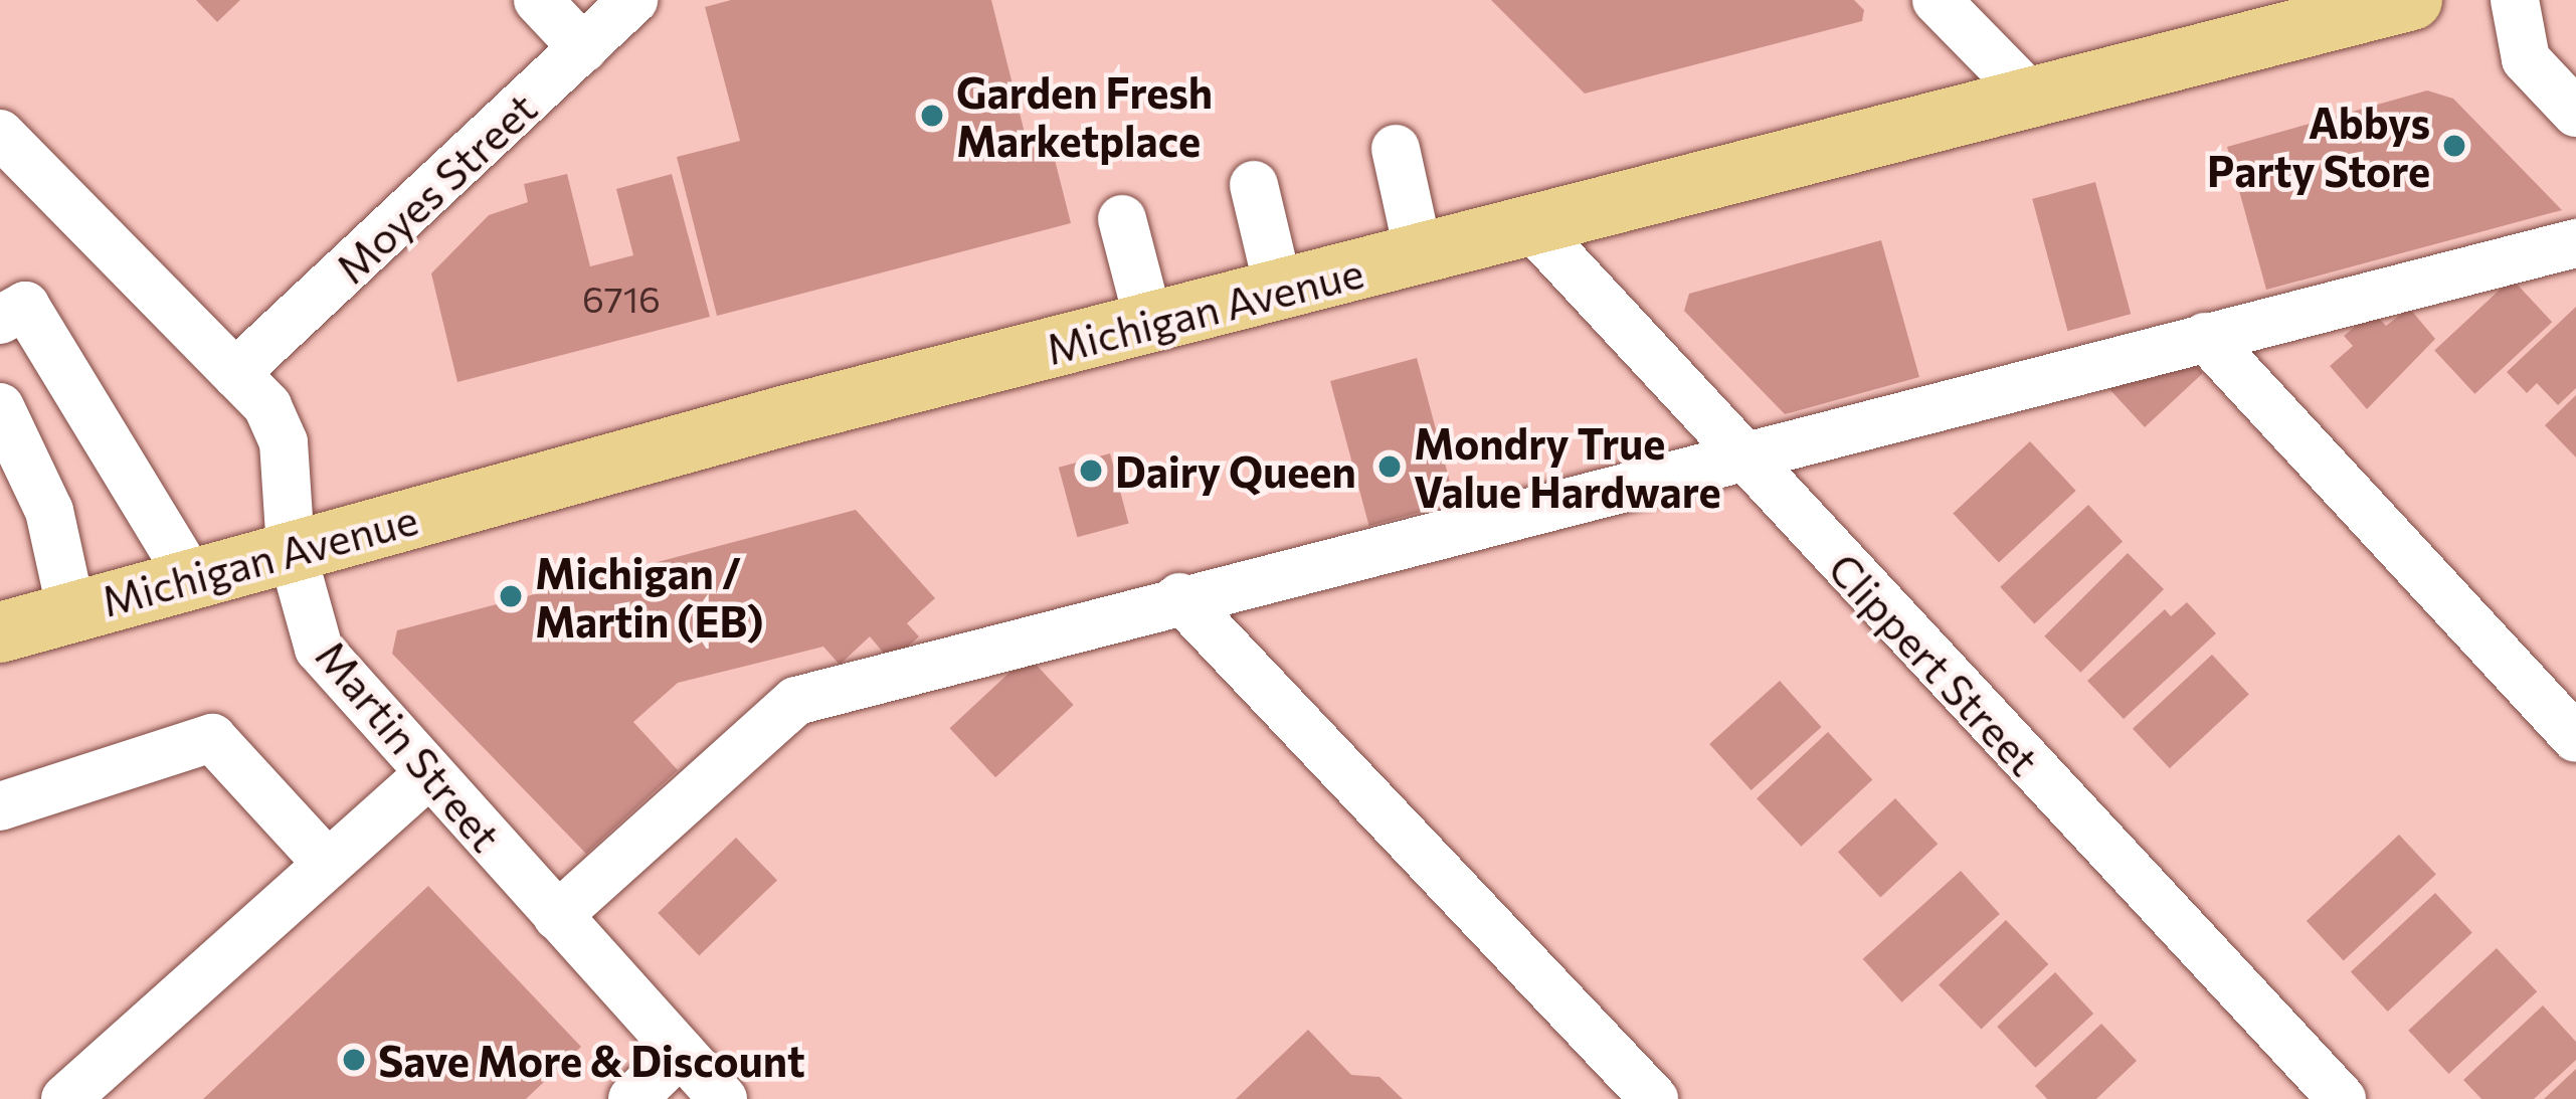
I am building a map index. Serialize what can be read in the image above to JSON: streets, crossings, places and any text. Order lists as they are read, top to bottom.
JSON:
{
  "streets": {
    "main road": ["Michigan Avenue"],
    "street": ["Moyes Street", "Clippert Street", "Martin Street"]
  },
  "crossings": [
    ["Moyes Street", "Martin Street"],
    ["Michigan Avenue", "Clippert Street"],
    ["Michigan Avenue", "Martin Street"]
  ],
  "places": [
    "Garden Fresh Marketplace",
    "Abbys Party Store",
    "Mondry True Value Hardware",
    "Dairy Queen",
    "Michigan / Martin (EB)",
    "Save More & Discount"
  ],
  "house_numbers": ["6716"]
}
